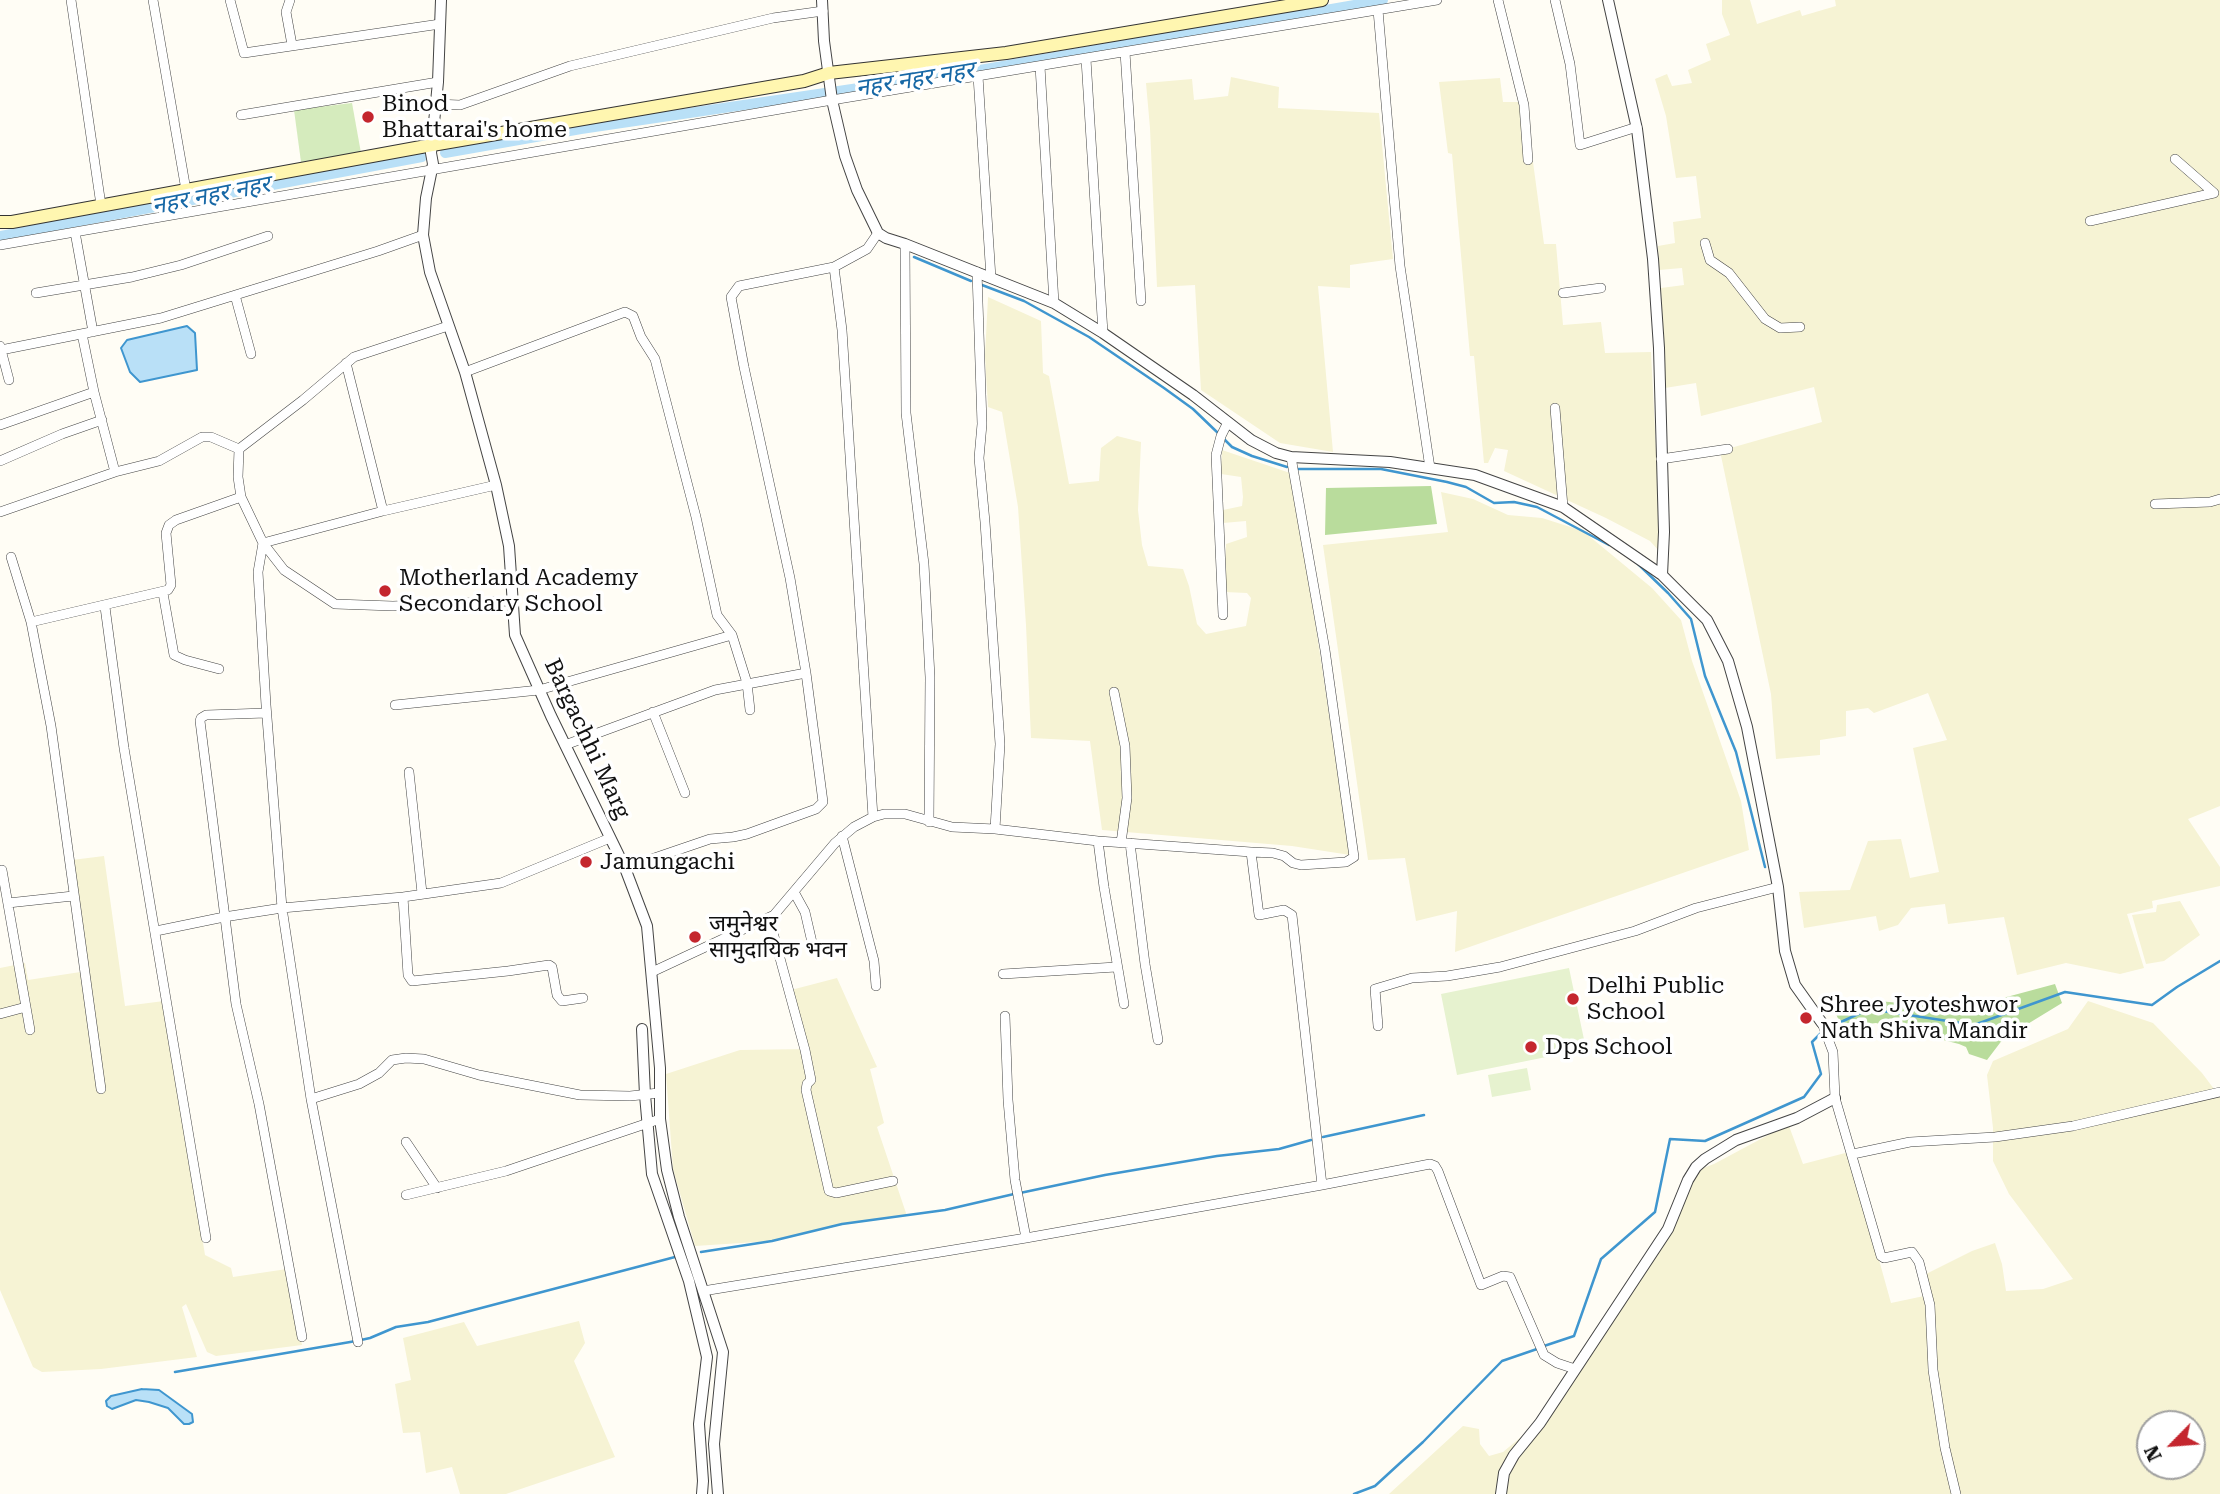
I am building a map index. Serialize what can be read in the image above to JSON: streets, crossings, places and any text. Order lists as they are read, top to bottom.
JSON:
{
  "streets": {
    "street": ["Bargachhi Marg"]
  },
  "water": ["नहर नहर नहर"],
  "places": [
    "Binod Bhattarai's home",
    "Motherland Academy Secondary School",
    "Jamungachi",
    "जमुनेश्वर सामुदायिक भवन",
    "Delhi Public School",
    "Shree Jyoteshwor Nath Shiva Mandir",
    "Dps School"
  ],
  "north": "bottom left"
}
